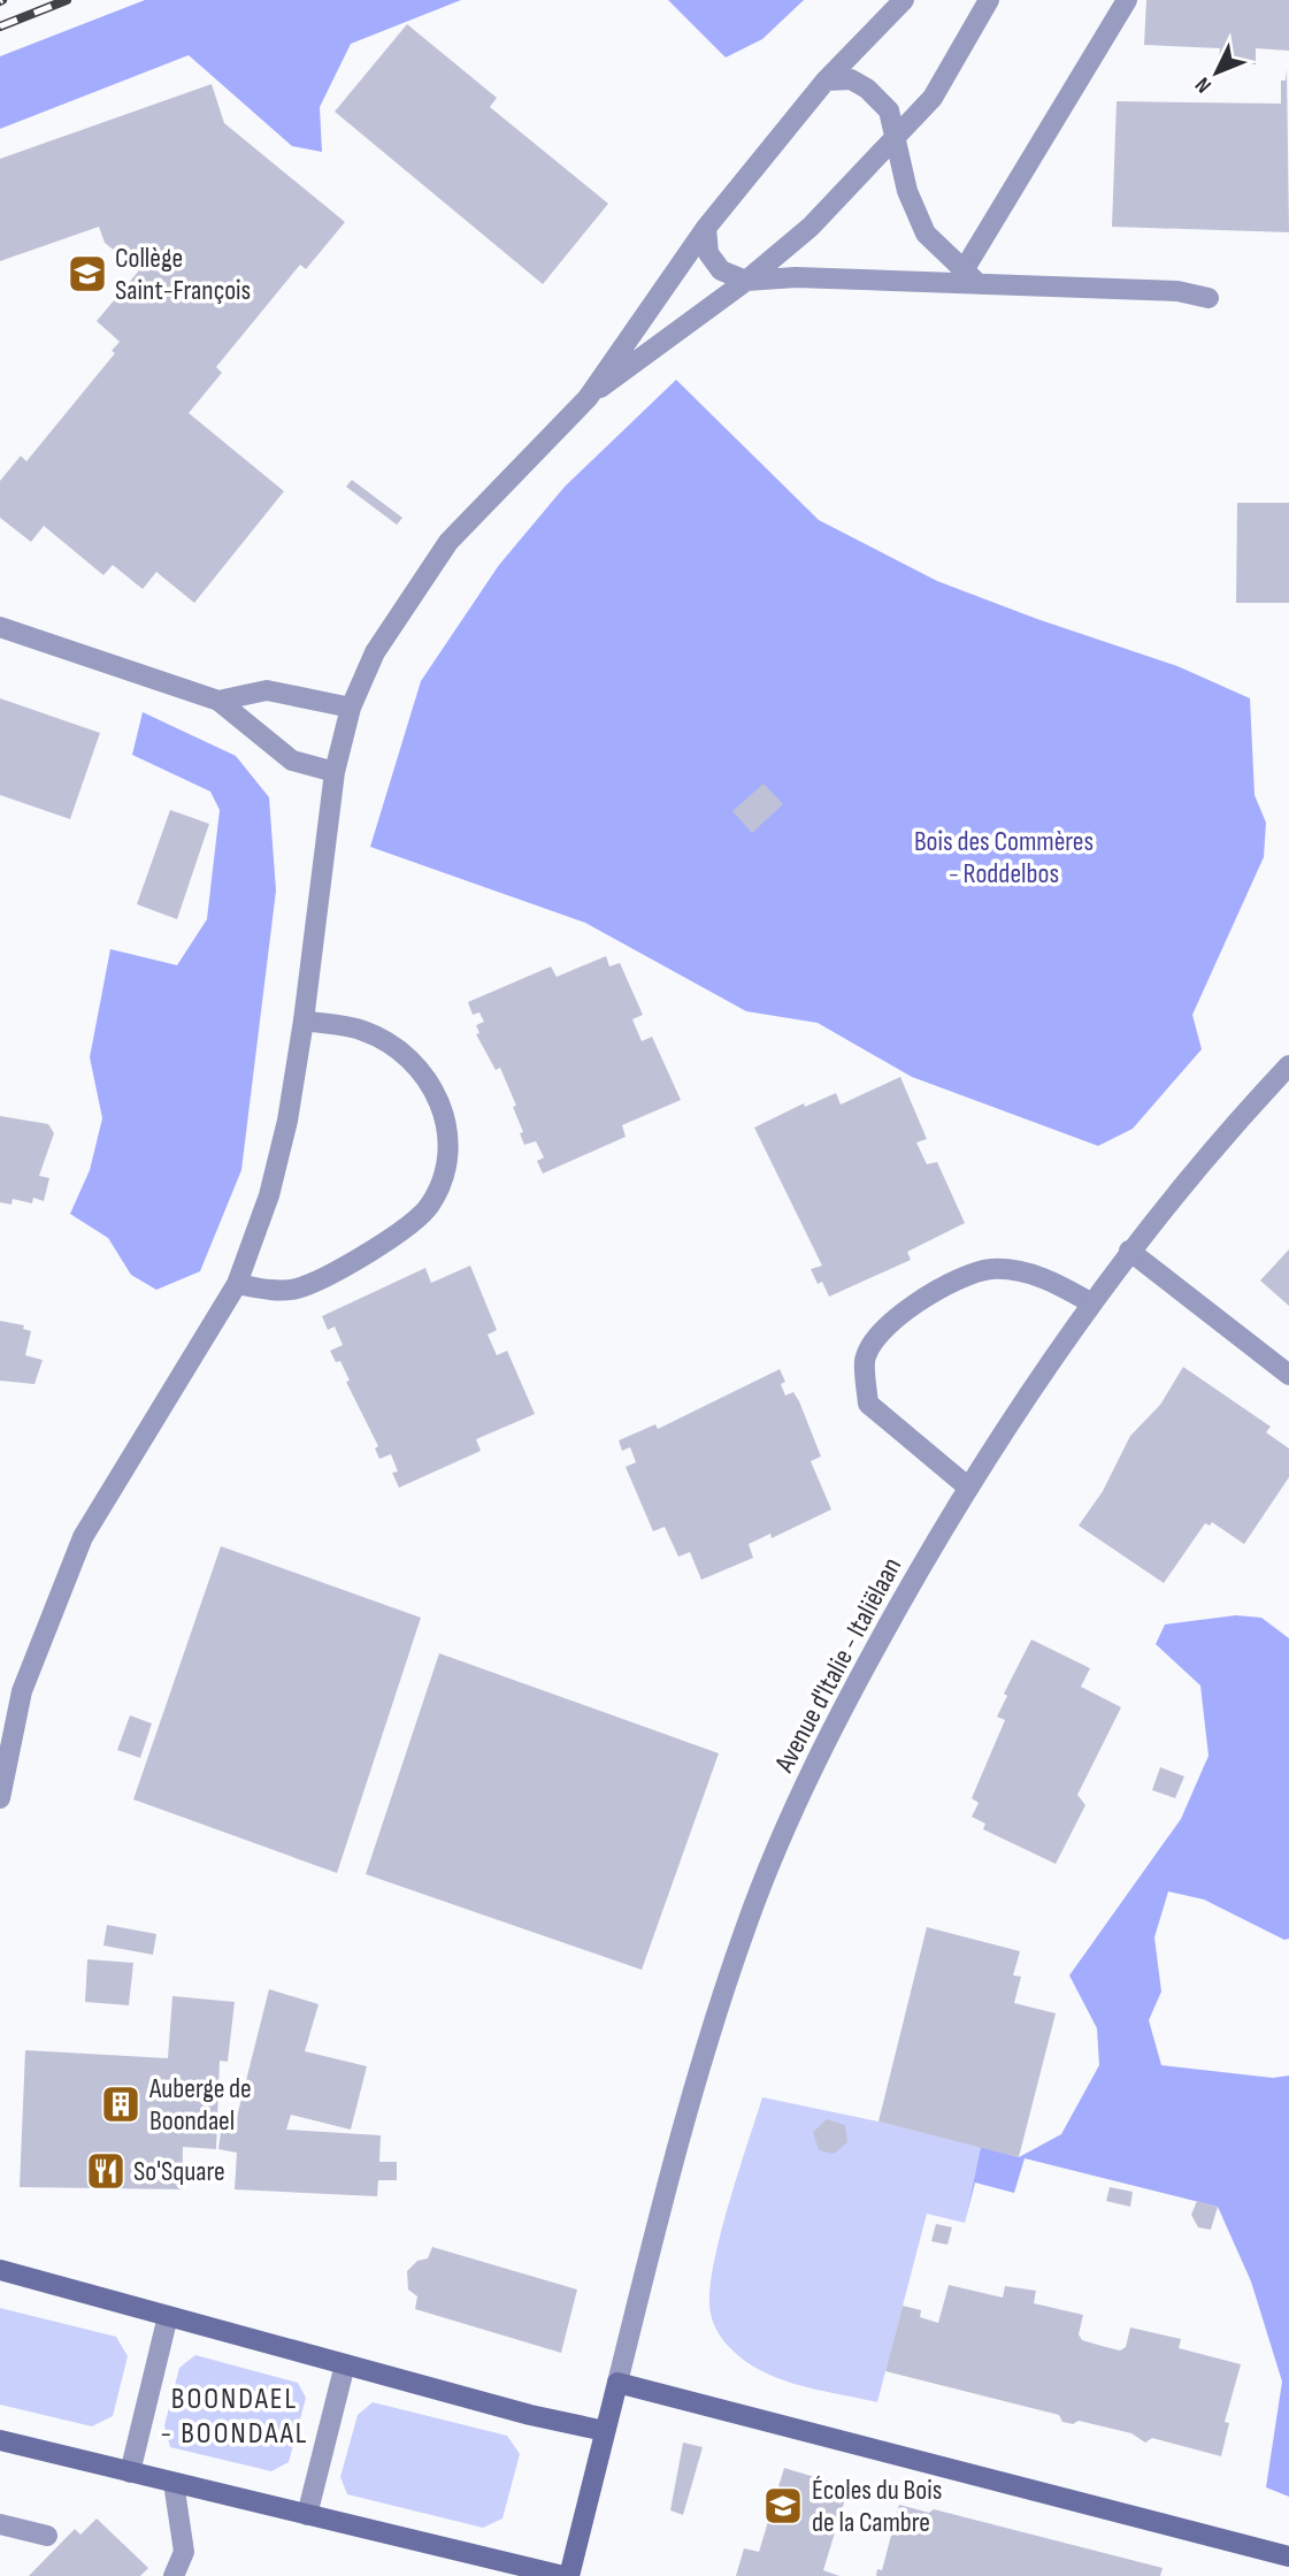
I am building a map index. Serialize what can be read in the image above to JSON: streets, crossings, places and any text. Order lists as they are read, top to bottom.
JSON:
{
  "streets": {
    "street": ["Avenue d'Italie - Italiëlaan"]
  },
  "districts": ["BOONDAEL - BOONDAAL"],
  "parks": ["Bois des Commères - Roddelbos"],
  "places": {
    "school or university": ["Collège Saint-François", "Écoles du Bois de la Cambre"],
    "building": ["Auberge de Boondael"],
    "restaurant": ["So'Square"]
  },
  "north": "bottom left"
}
